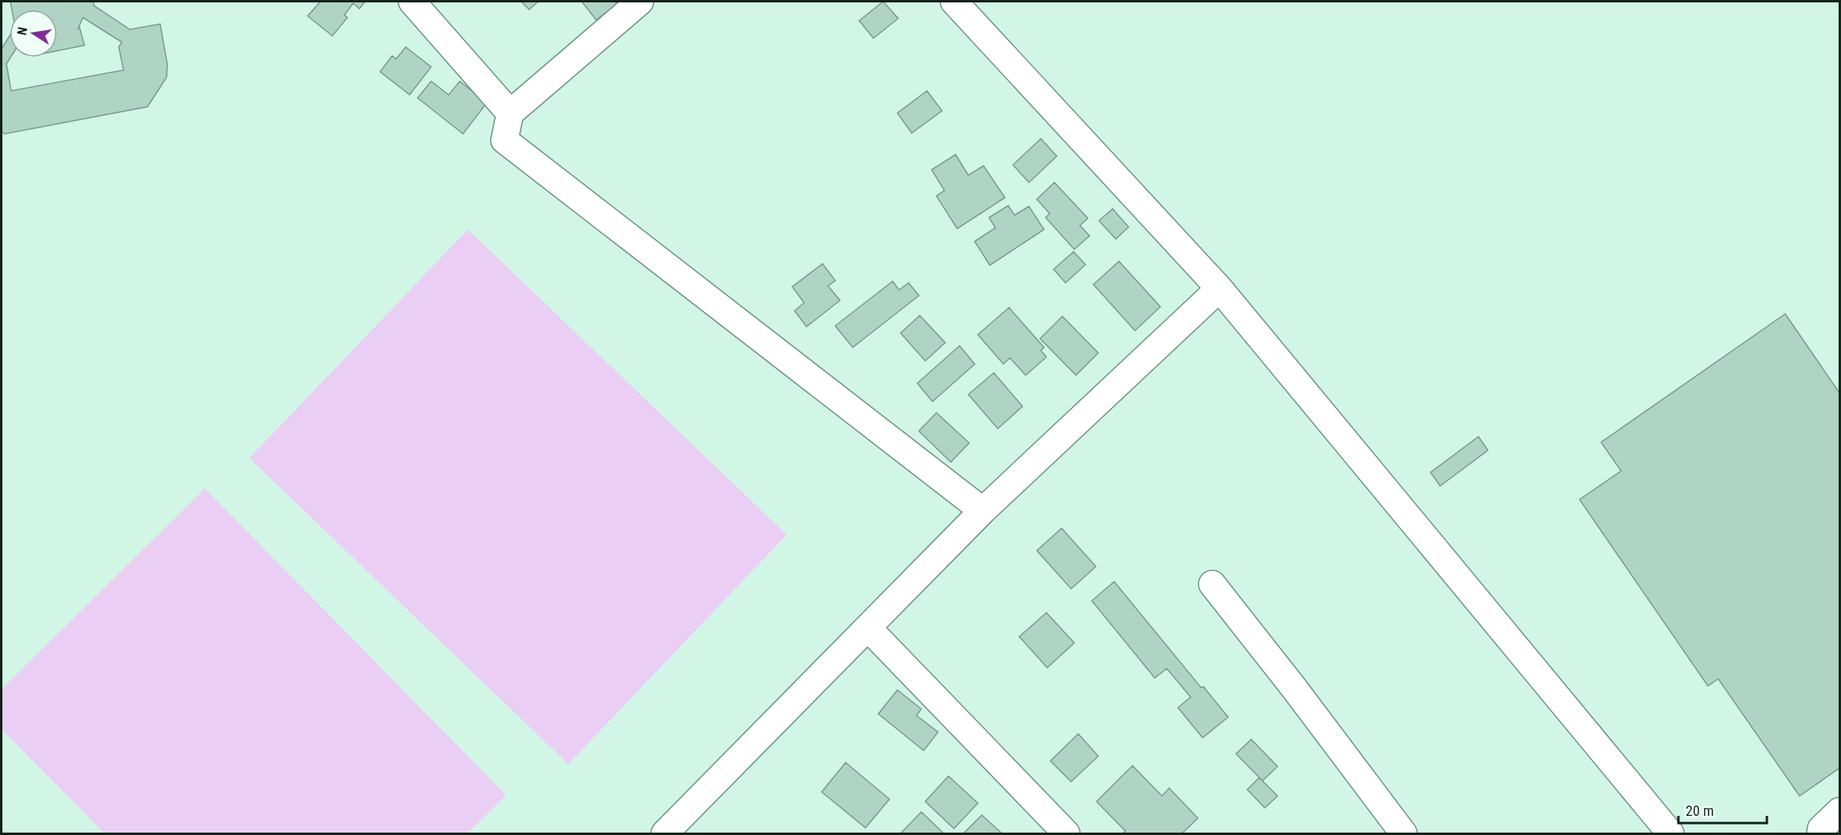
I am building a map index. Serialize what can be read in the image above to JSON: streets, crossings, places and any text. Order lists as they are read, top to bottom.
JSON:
{
  "scale_bar": "20 m",
  "north": "left"
}
